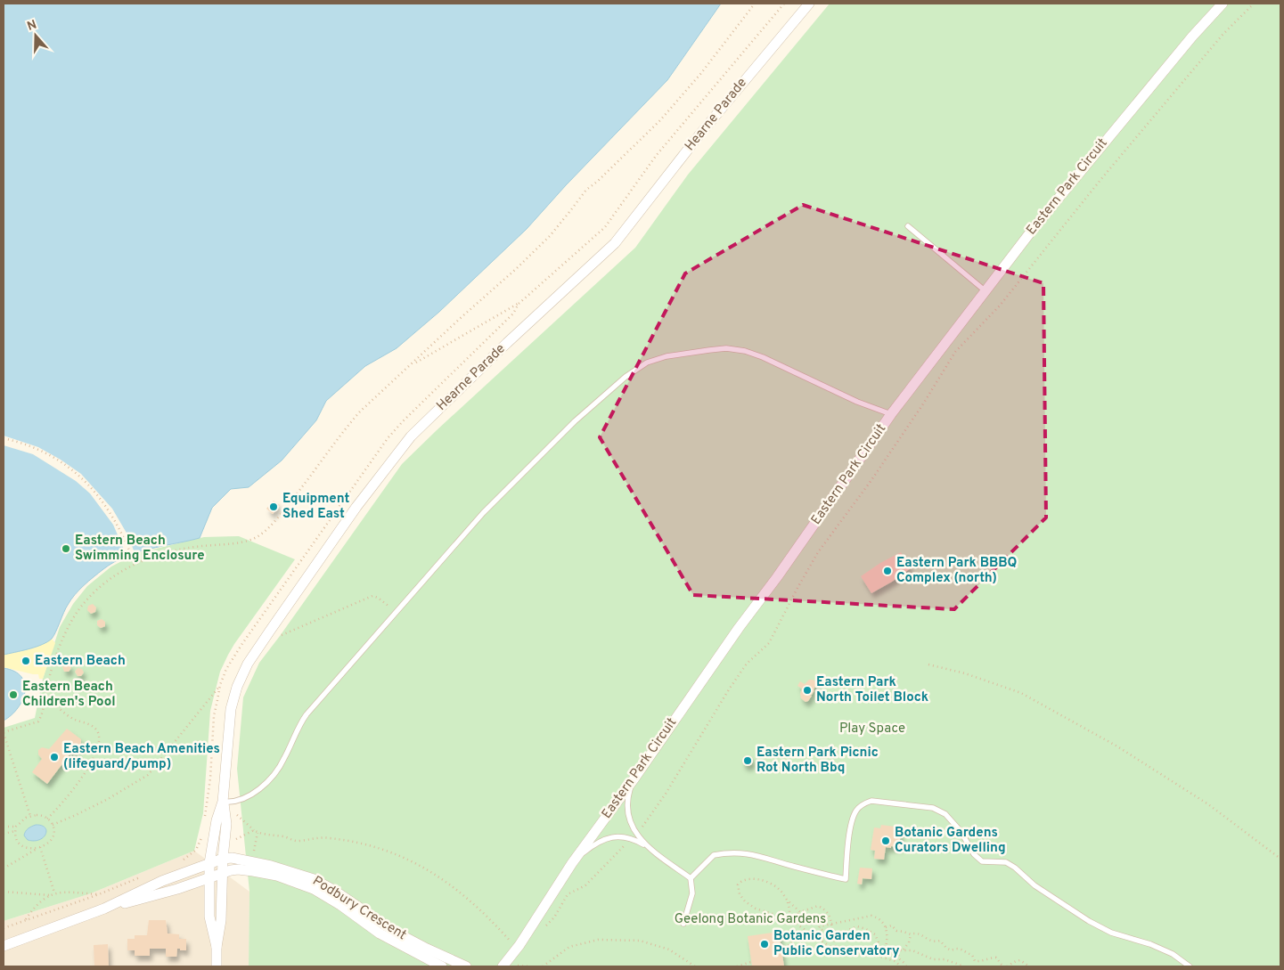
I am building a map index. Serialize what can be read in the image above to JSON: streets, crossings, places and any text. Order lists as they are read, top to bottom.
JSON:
{
  "streets": {
    "street": ["Hearne Parade", "Eastern Park Circuit", "Podbury Crescent"]
  },
  "crossings": [
    ["Hearne Parade", "Podbury Crescent"]
  ],
  "parks": ["Play Space", "Geelong Botanic Gardens"],
  "places": [
    "Equipment Shed East",
    "Eastern Beach Swimming Enclosure",
    "Eastern Park BBBQ Complex (north)",
    "Eastern Beach",
    "Eastern Park North Toilet Block",
    "Eastern Beach Children's Pool",
    "Eastern Beach Amenities (lifeguard/pump)",
    "Eastern Park Picnic Rot North Bbq",
    "Botanic Gardens Curators Dwelling",
    "Botanic Garden Public Conservatory"
  ],
  "north": "top"
}
